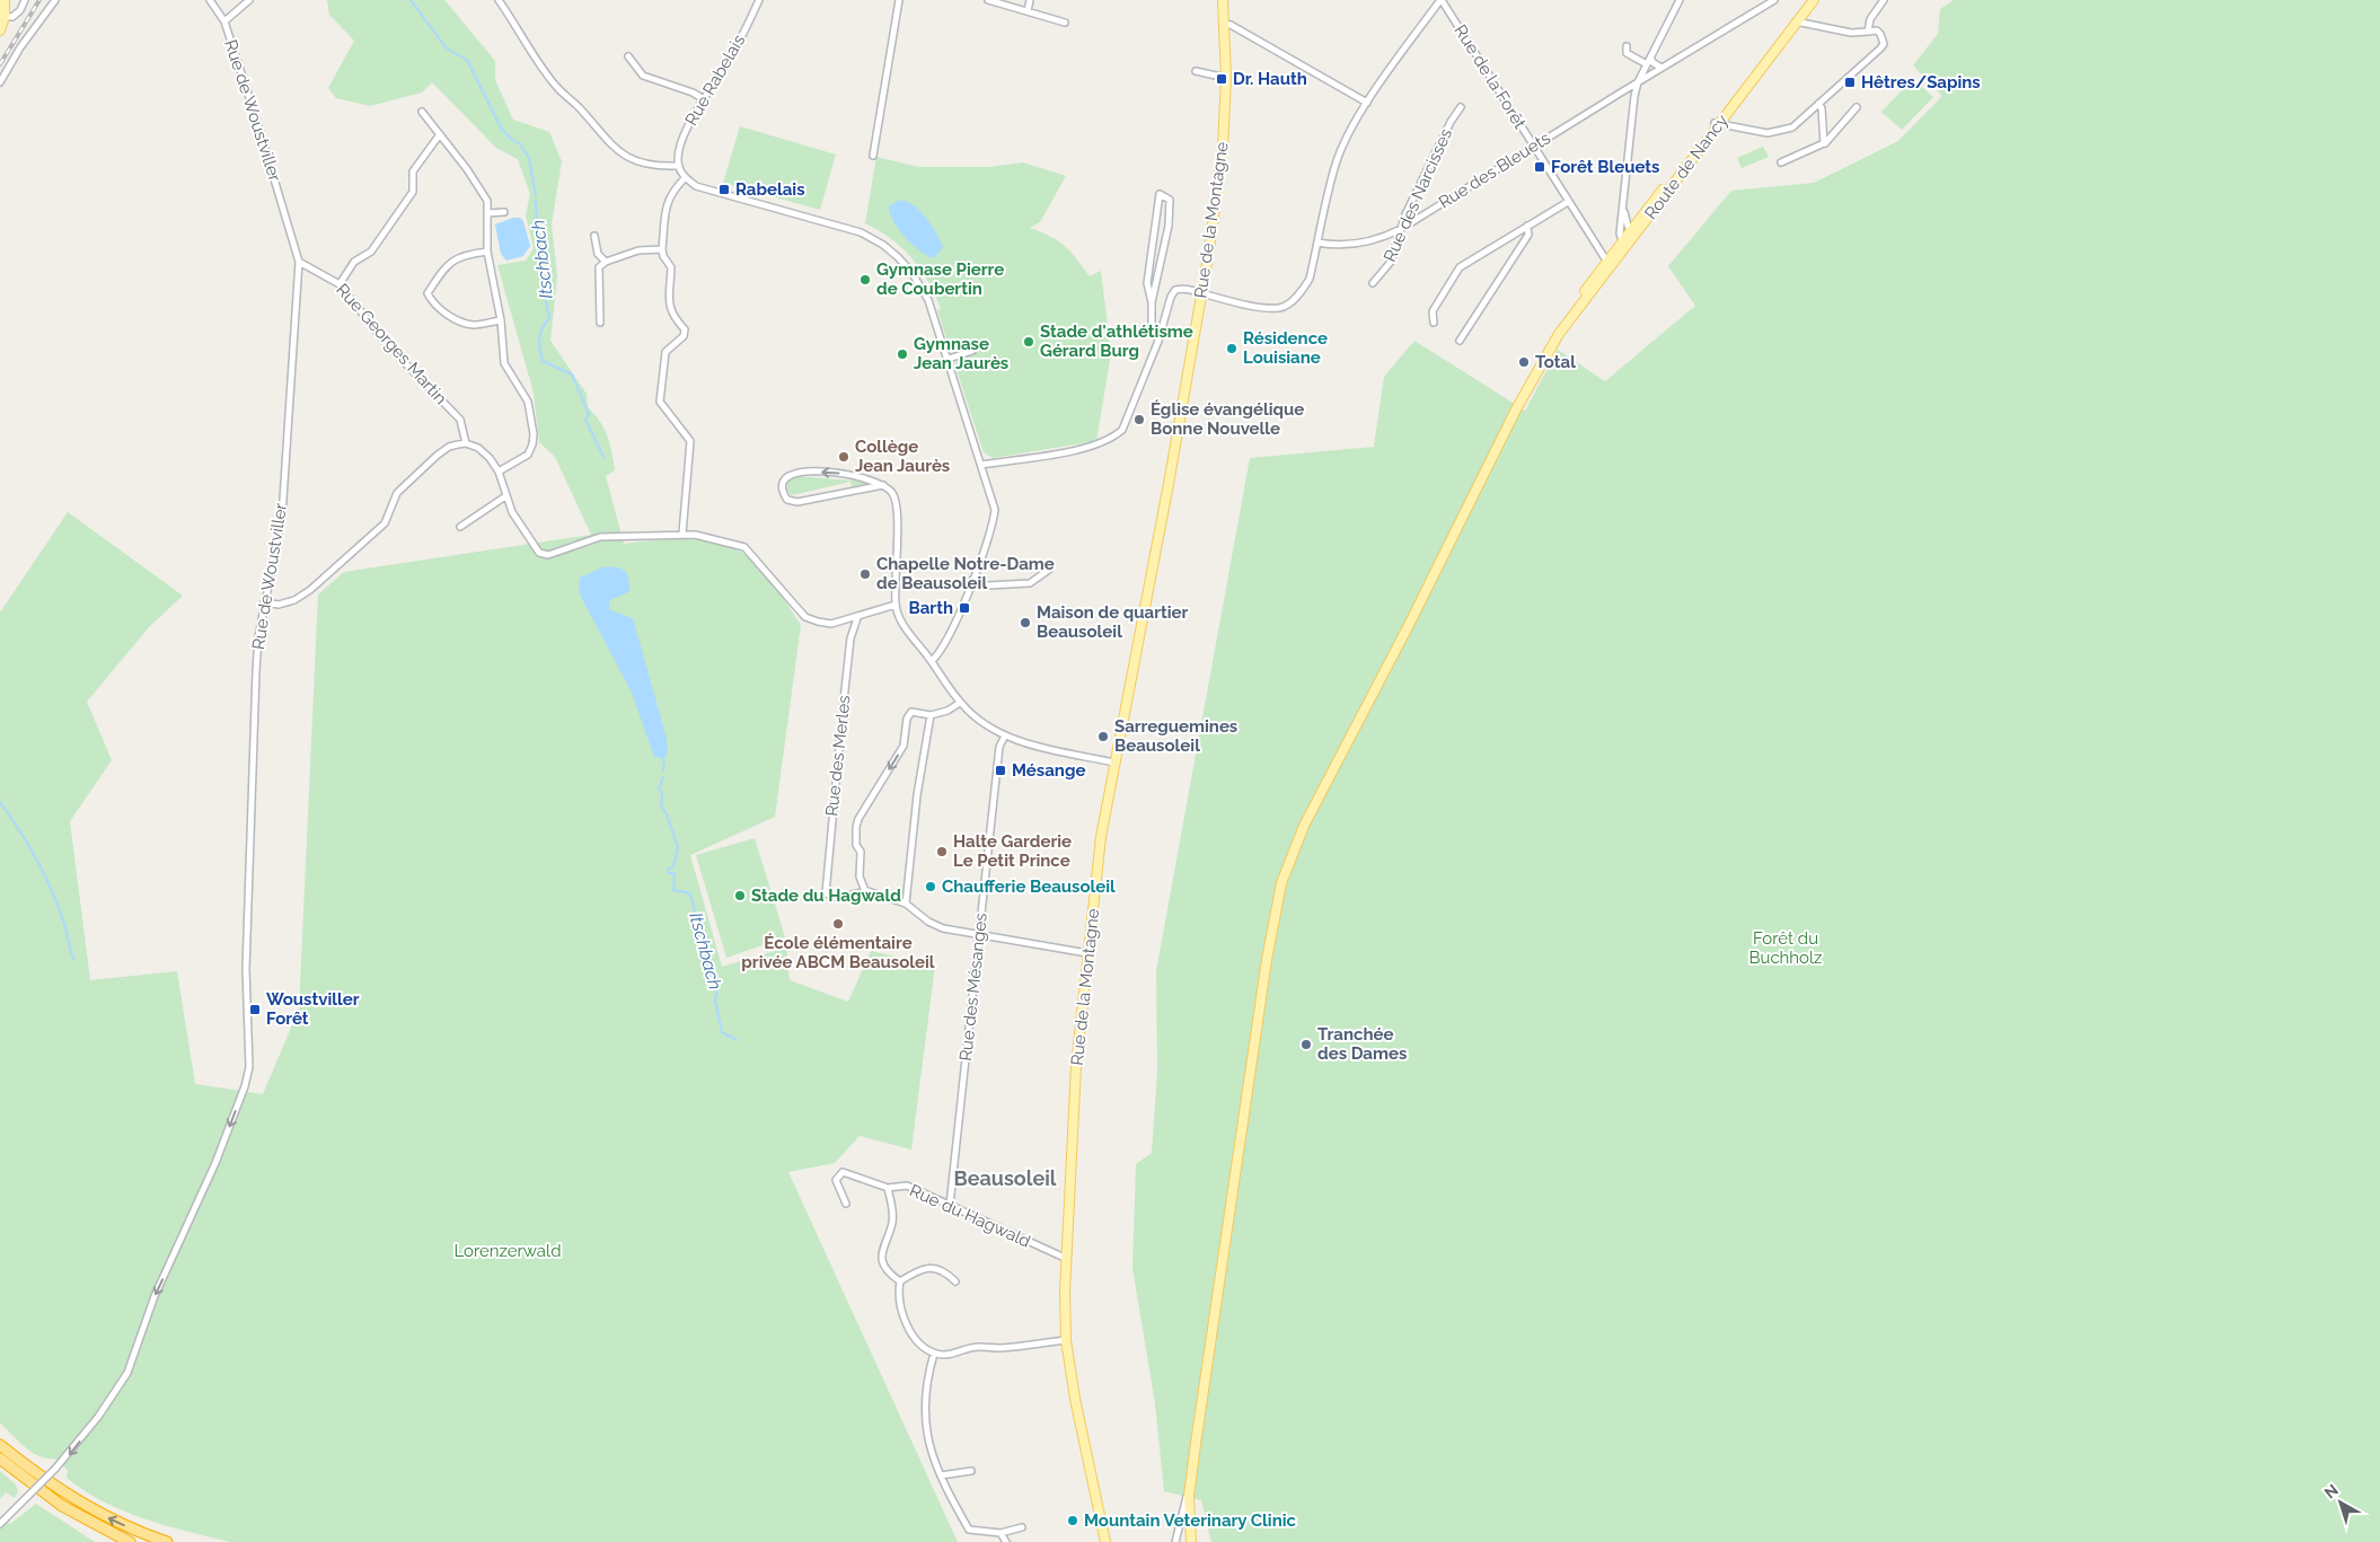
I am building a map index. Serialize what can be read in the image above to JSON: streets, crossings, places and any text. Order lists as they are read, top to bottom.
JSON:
{
  "streets": {
    "main road": ["Route de Nancy", "Rue de la Montagne"],
    "street": [
      "Rue de la Forêt",
      "Rue Rabelais",
      "Rue de Woustviller",
      "Rue des Bleuets",
      "Rue des Narcisses",
      "Rue Georges Martin",
      "Rue des Merles",
      "Rue des Mésanges",
      "Rue du Hagwald"
    ]
  },
  "crossings": [
    ["Rue de la Forêt", "Route de Nancy"],
    ["Rue de la Forêt", "Rue des Bleuets"],
    ["Rue de Woustviller", "Rue Georges Martin"],
    ["Rue des Bleuets", "Rue des Narcisses"],
    ["Rue de la Montagne", "Rue du Hagwald"],
    ["Rue des Mésanges", "Rue du Hagwald"]
  ],
  "one_way": ["Rue de Woustviller"],
  "districts": ["Beausoleil"],
  "water": ["Itschbach"],
  "parks": ["Forêt du Buchholz", "Lorenzerwald"],
  "places": {
    "transit": [
      "Dr. Hauth",
      "Hêtres/Sapins",
      "Forêt Bleuets",
      "Rabelais",
      "Barth",
      "Mésange",
      "Woustviller Forêt"
    ],
    "other": [
      "Gymnase Pierre de Coubertin",
      "Stade d'athlétisme Gérard Burg",
      "Résidence Louisiane",
      "Gymnase Jean Jaurès",
      "Total",
      "Église évangélique Bonne Nouvelle",
      "Collège Jean Jaurès",
      "Chapelle Notre-Dame de Beausoleil",
      "Maison de quartier Beausoleil",
      "Sarreguemines Beausoleil",
      "Halte Garderie Le Petit Prince",
      "Chaufferie Beausoleil",
      "Stade du Hagwald",
      "École élémentaire privée ABCM Beausoleil",
      "Tranchée des Dames",
      "Mountain Veterinary Clinic"
    ]
  },
  "north": "top left"
}
